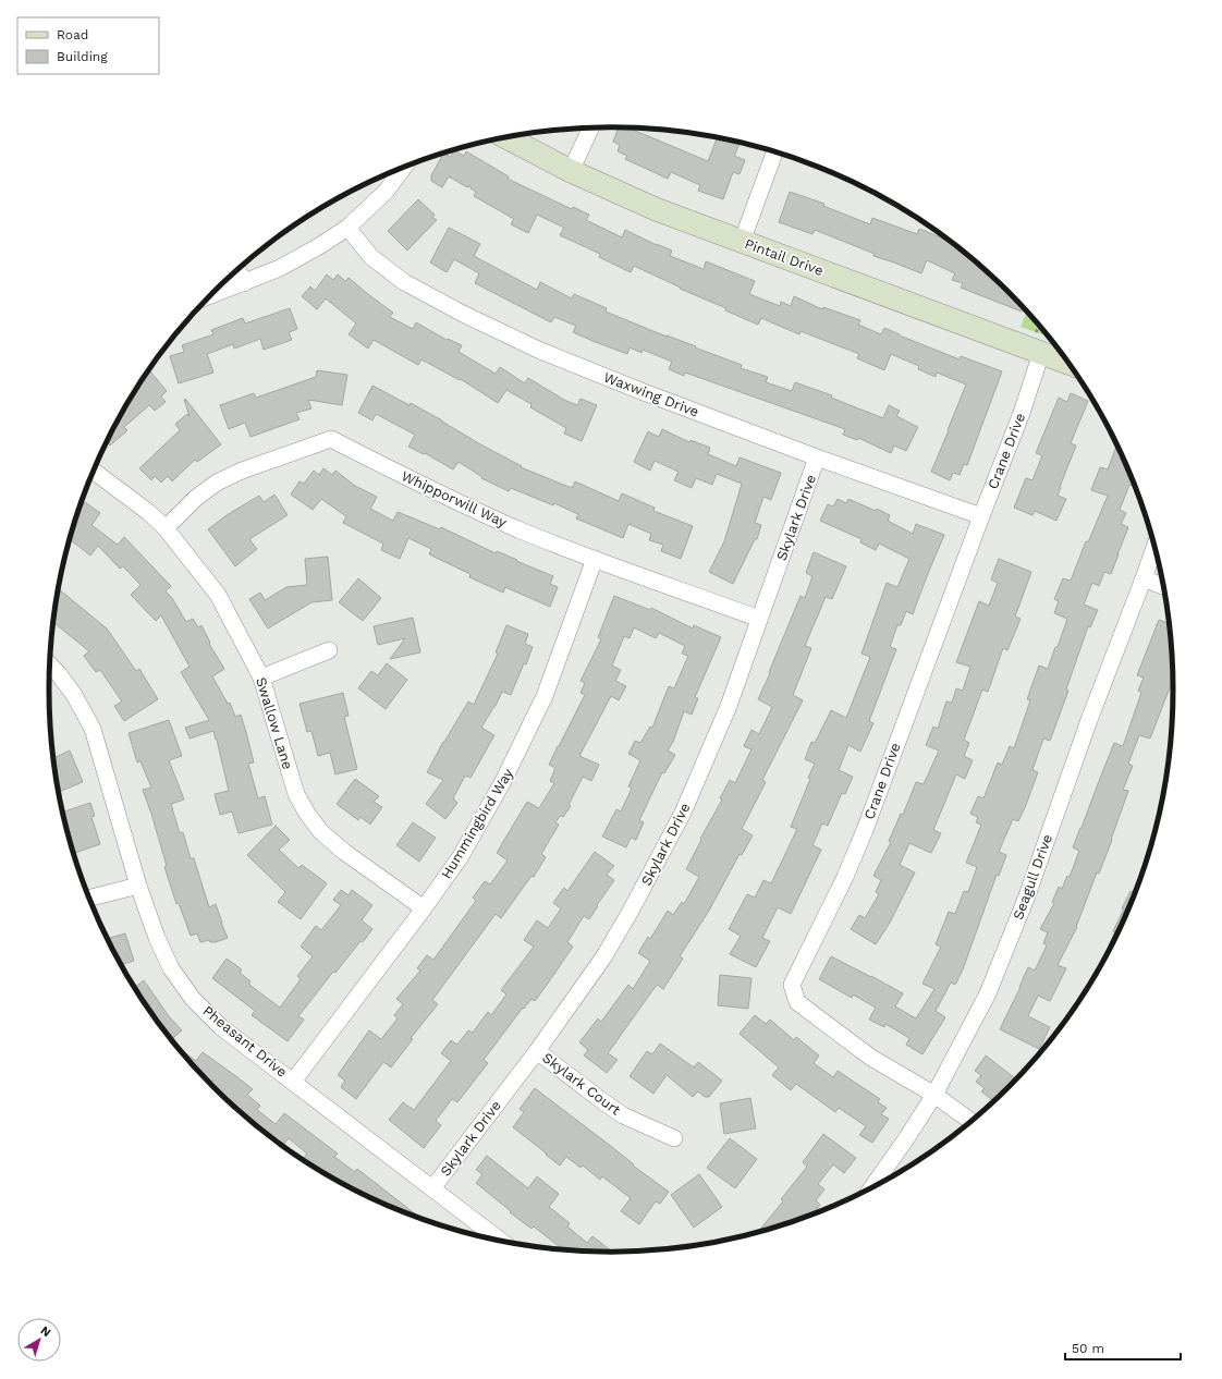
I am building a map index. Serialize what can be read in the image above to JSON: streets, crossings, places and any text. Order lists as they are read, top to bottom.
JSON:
{
  "streets": {
    "street": [
      "Pintail Drive",
      "Waxwing Drive",
      "Crane Drive",
      "Whipporwill Way",
      "Skylark Drive",
      "Swallow Lane",
      "Hummingbird Way",
      "Seagull Drive",
      "Pheasant Drive",
      "Skylark Court"
    ]
  },
  "crossings": [
    ["Pintail Drive", "Crane Drive"],
    ["Waxwing Drive", "Crane Drive"],
    ["Waxwing Drive", "Skylark Drive"],
    ["Crane Drive", "Seagull Drive"],
    ["Whipporwill Way", "Skylark Drive"],
    ["Whipporwill Way", "Swallow Lane"],
    ["Whipporwill Way", "Hummingbird Way"],
    ["Skylark Drive", "Pheasant Drive"],
    ["Skylark Drive", "Skylark Court"],
    ["Swallow Lane", "Hummingbird Way"],
    ["Hummingbird Way", "Pheasant Drive"]
  ],
  "legend": ["Road", "Building"],
  "scale_bar": "50 m",
  "north": "top right"
}
